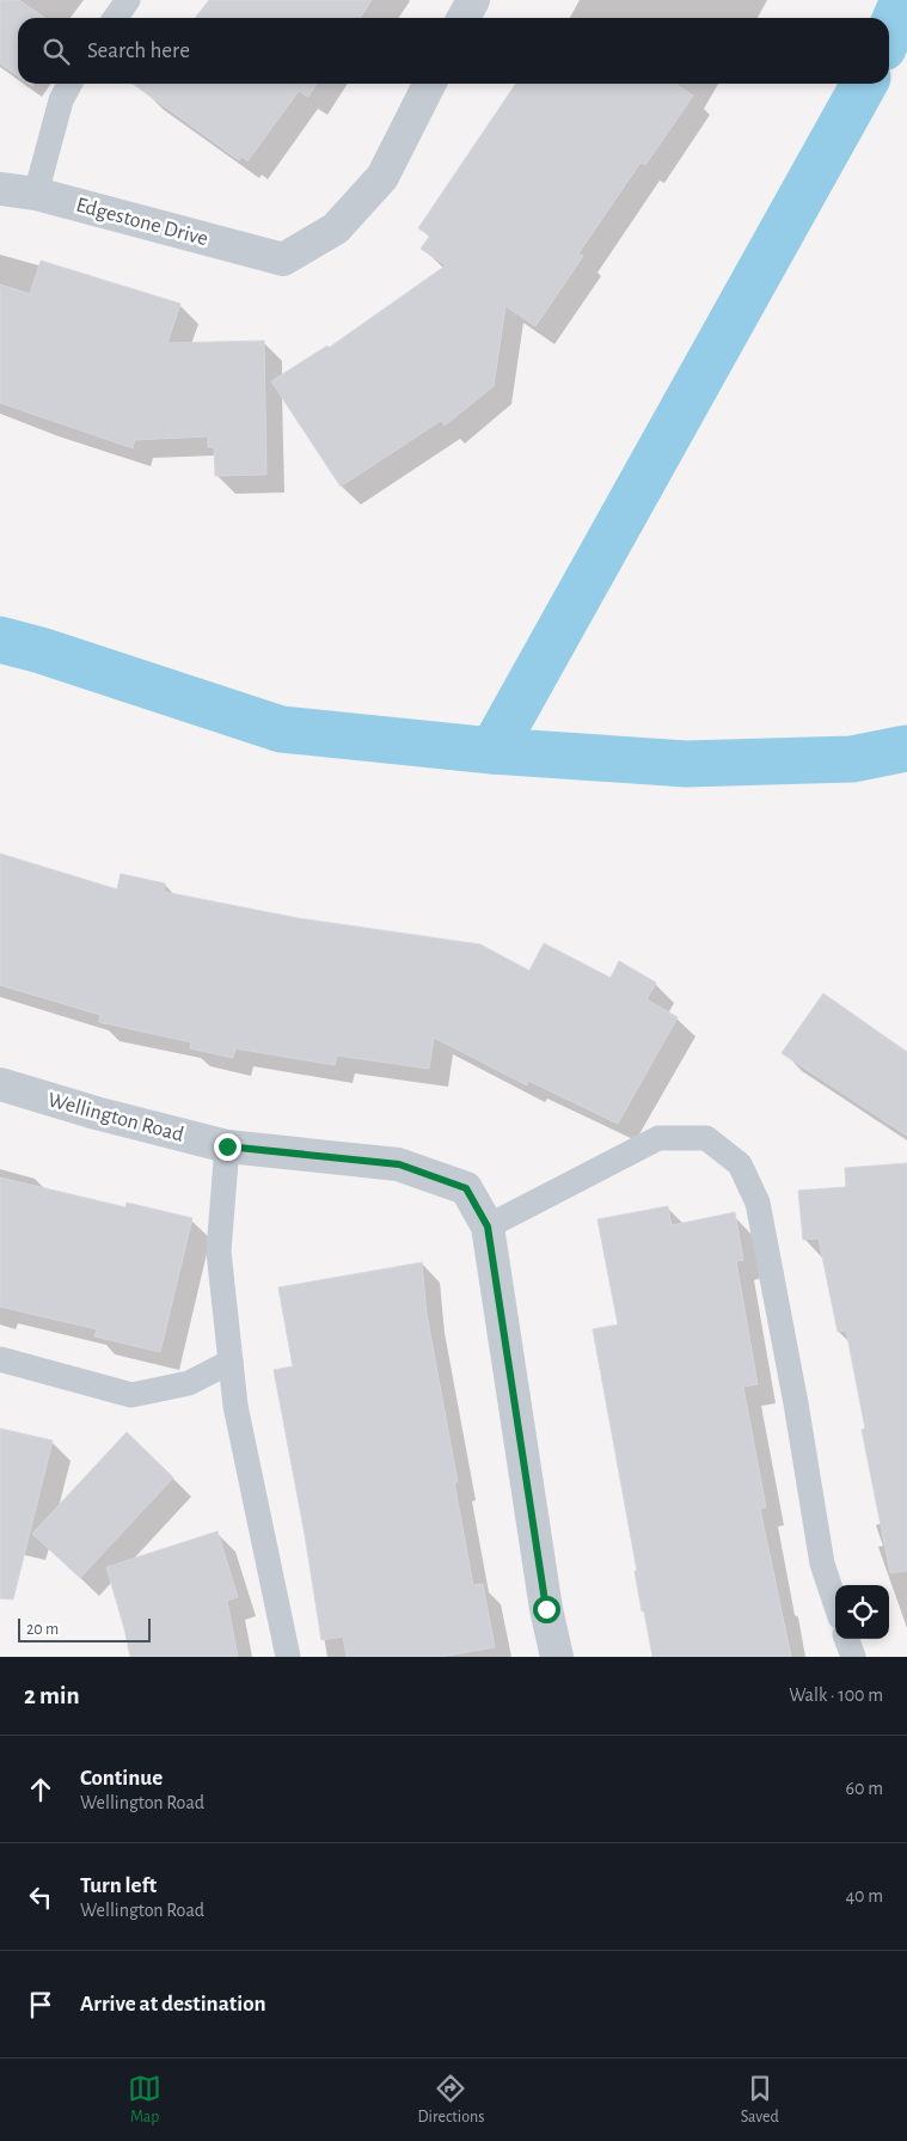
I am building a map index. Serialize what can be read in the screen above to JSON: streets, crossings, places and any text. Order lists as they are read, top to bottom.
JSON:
{
  "streets": {
    "street": ["Edgestone Drive", "Wellington Road"]
  },
  "scale_bar": "20 m",
  "page": {
    "search": "Search here",
    "scale": "20 m",
    "heading": ["2 min", "Walk · 100 m"],
    "list": [
      ["Continue", "Wellington Road", "60 m"],
      ["Turn left", "Wellington Road", "40 m"],
      "Arrive at destination"
    ],
    "nav": ["Map", "Directions", "Saved"]
  }
}
